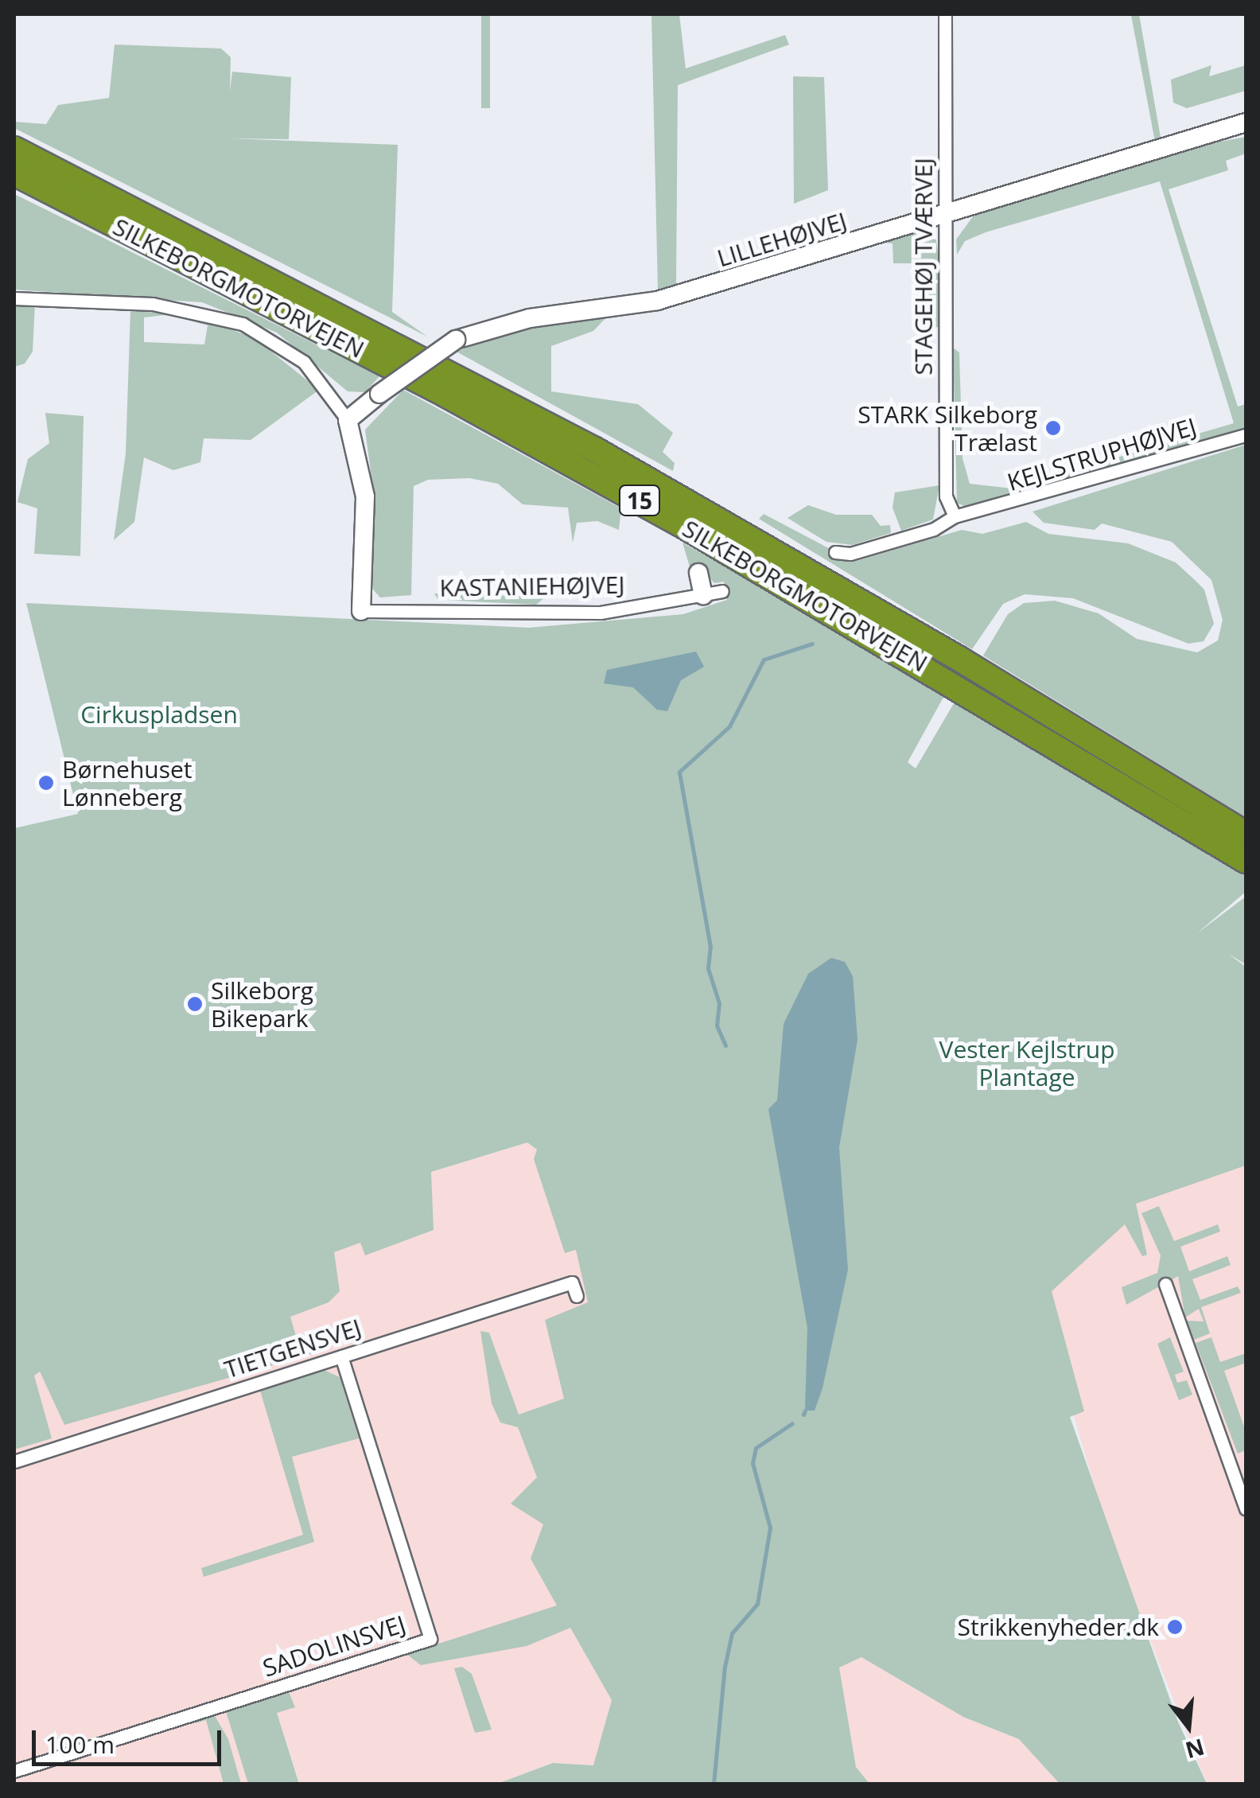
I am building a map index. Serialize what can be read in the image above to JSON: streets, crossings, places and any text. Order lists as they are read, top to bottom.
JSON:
{
  "streets": {
    "highway": ["SILKEBORGMOTORVEJEN", "15"],
    "street": [
      "LILLEHØJVEJ",
      "STAGEHØJ TVÆRVEJ",
      "KEJLSTRUPHØJVEJ",
      "KASTANIEHØJVEJ",
      "TIETGENSVEJ",
      "SADOLINSVEJ"
    ]
  },
  "crossings": [
    ["LILLEHØJVEJ", "STAGEHØJ TVÆRVEJ"],
    ["STAGEHØJ TVÆRVEJ", "KEJLSTRUPHØJVEJ"],
    ["TIETGENSVEJ", "SADOLINSVEJ"]
  ],
  "parks": ["Cirkuspladsen", "Vester Kejlstrup Plantage"],
  "places": [
    "STARK Silkeborg Trælast",
    "Børnehuset Lønneberg",
    "Silkeborg Bikepark",
    "Strikkenyheder.dk"
  ],
  "scale_bar": "100 m",
  "north": "bottom"
}
